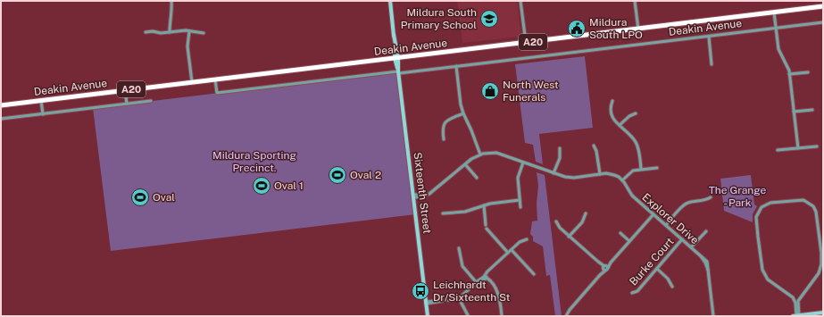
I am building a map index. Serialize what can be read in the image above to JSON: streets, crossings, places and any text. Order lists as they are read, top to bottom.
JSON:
{
  "streets": {
    "highway": ["Deakin Avenue", "A20"],
    "street": ["Sixteenth Street", "Explorer Drive", "Burke Court"]
  },
  "crossings": [
    ["Deakin Avenue", "Sixteenth Street"],
    ["Explorer Drive", "Burke Court"]
  ],
  "parks": ["Mildura Sporting Precinct.", "The Grange - Park"],
  "places": {
    "school or university": ["Mildura South Primary School"],
    "public building": ["Mildura South LPO"],
    "shop": ["North West Funerals"],
    "sports": ["Oval 2", "Oval 1", "Oval"],
    "bus stop": ["Leichhardt Dr/Sixteenth St"]
  }
}
